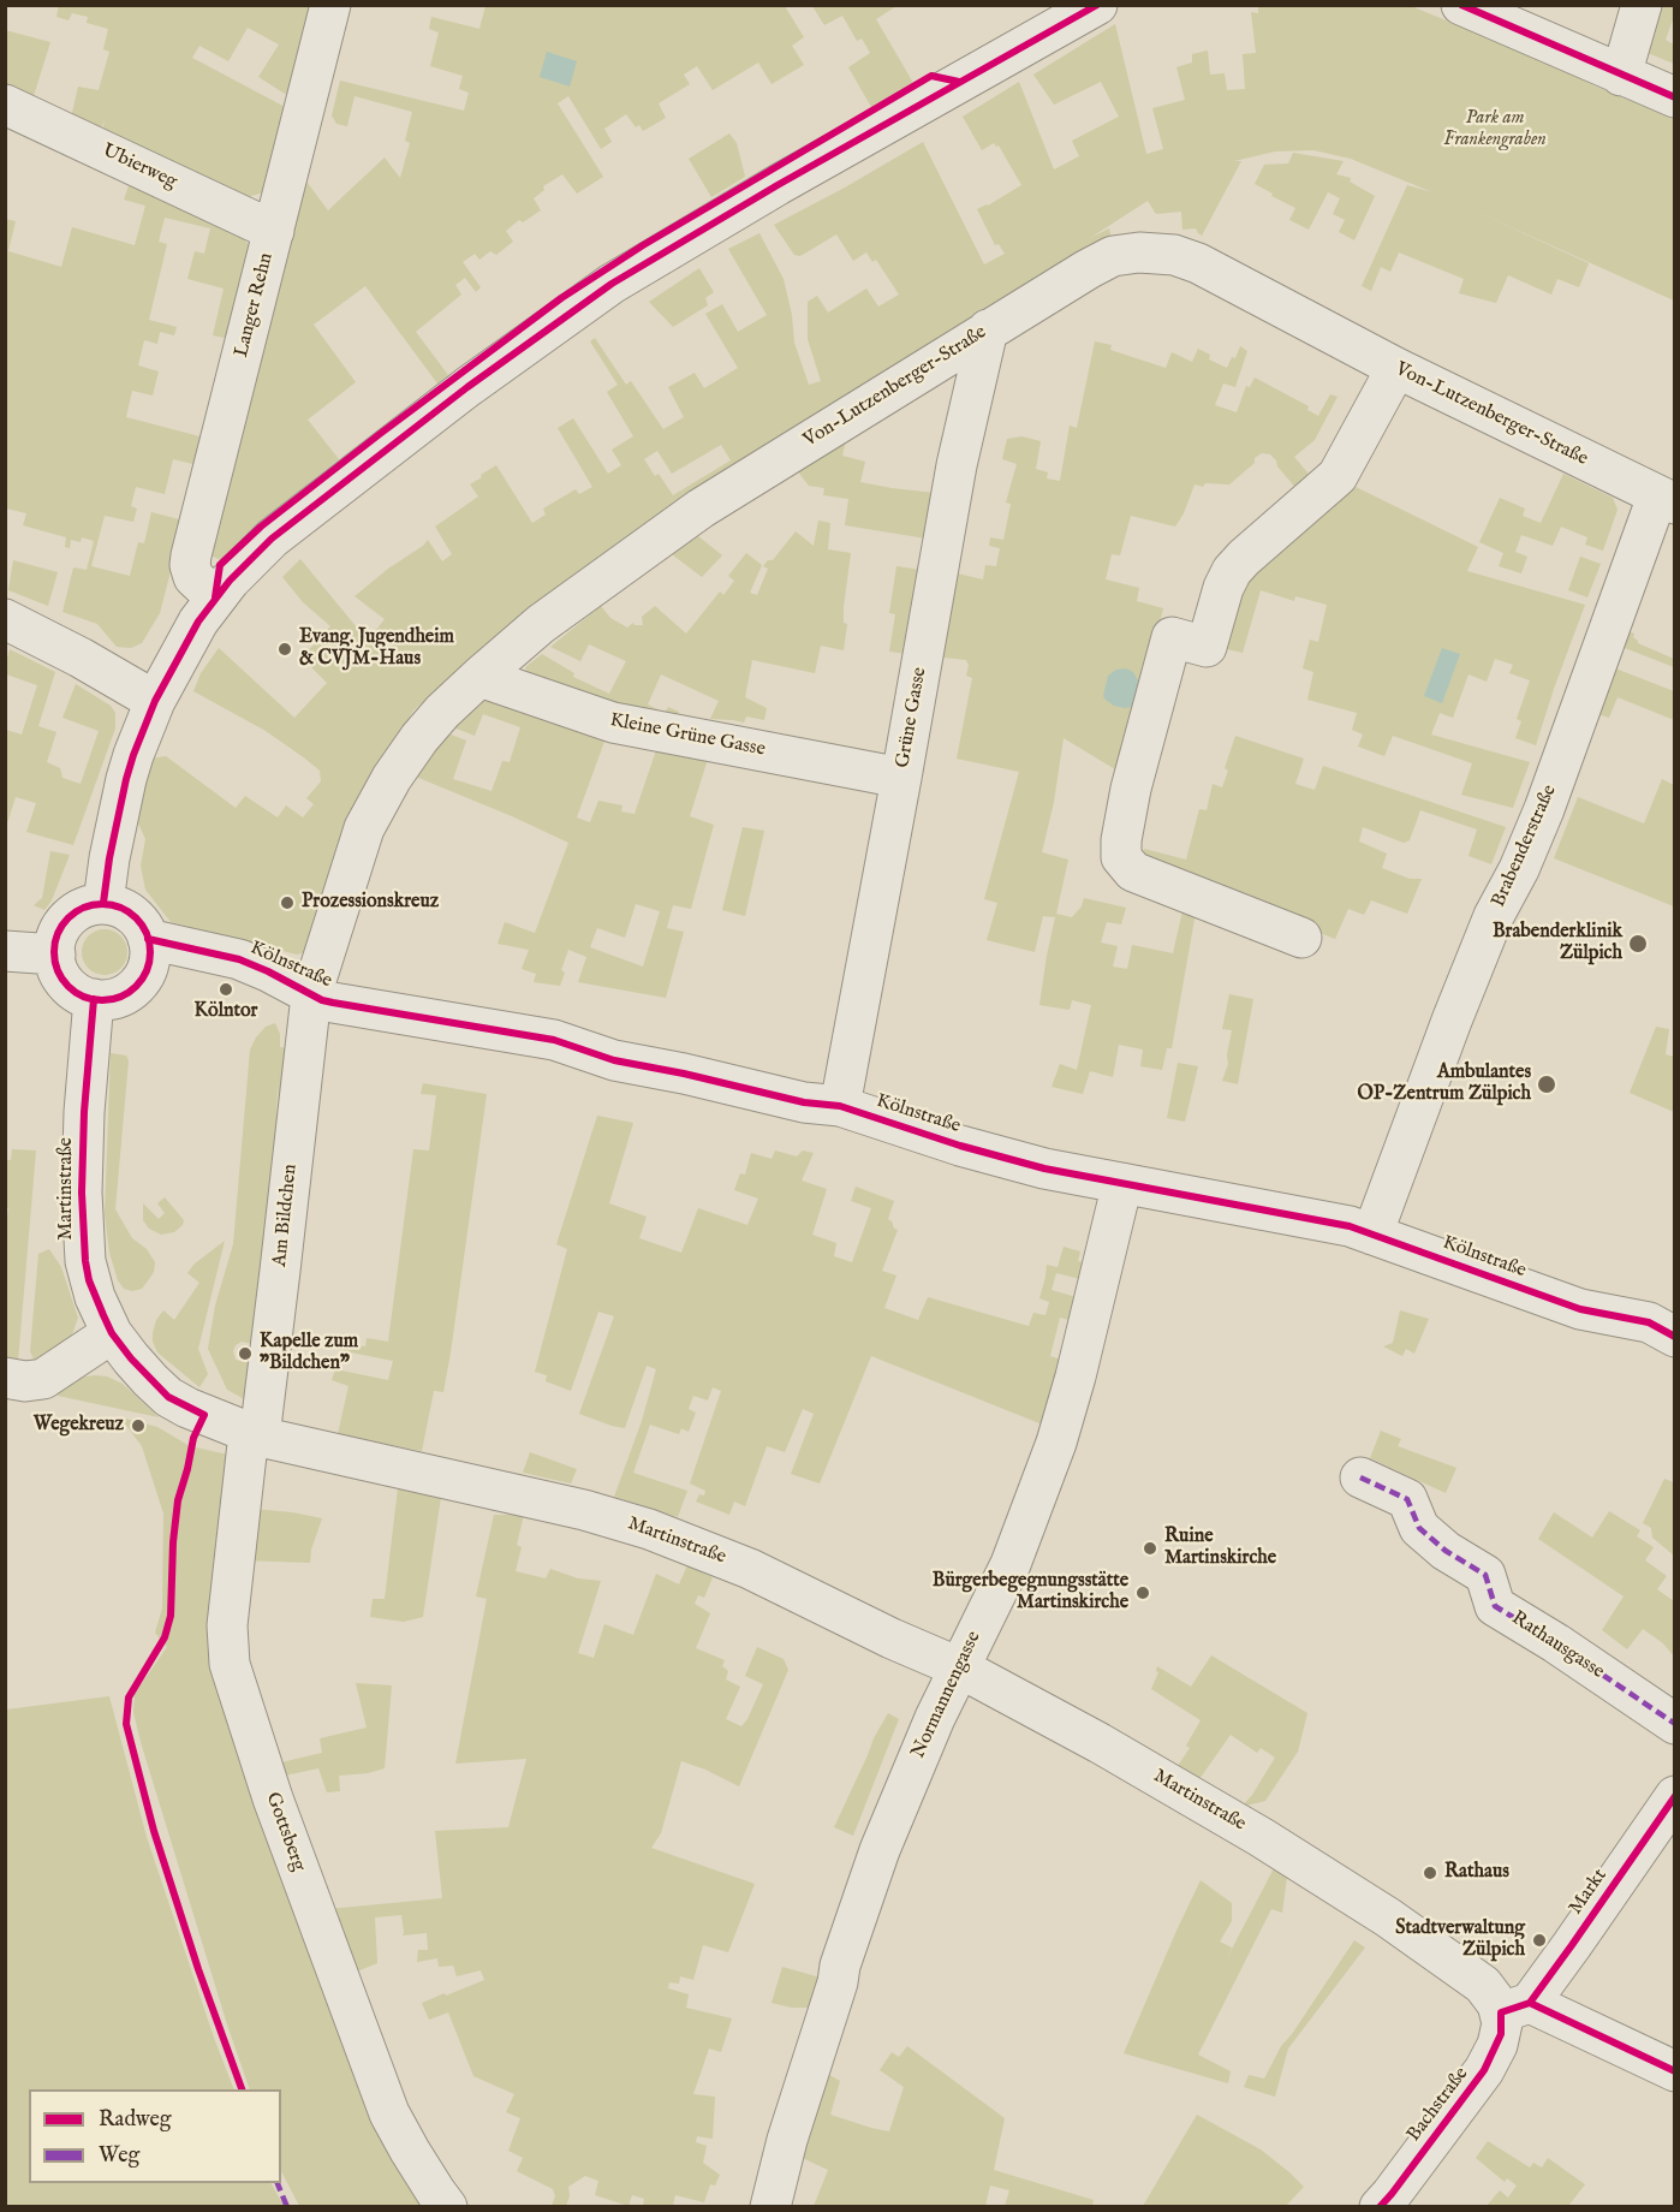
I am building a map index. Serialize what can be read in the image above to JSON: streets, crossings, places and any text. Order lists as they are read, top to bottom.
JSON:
{
  "streets": {
    "street": [
      "Ubierweg",
      "Langer Rehn",
      "Von-Lutzenberger-Straße",
      "Grüne Gasse",
      "Kleine Grüne Gasse",
      "Brabenderstraße",
      "Kölnstraße",
      "Martinstraße",
      "Am Bildchen",
      "Rathausgasse",
      "Normannengasse",
      "Gottsberg",
      "Markt",
      "Bachstraße"
    ]
  },
  "crossings": [
    ["Ubierweg", "Langer Rehn"],
    ["Von-Lutzenberger-Straße", "Grüne Gasse"],
    ["Von-Lutzenberger-Straße", "Kleine Grüne Gasse"],
    ["Von-Lutzenberger-Straße", "Brabenderstraße"],
    ["Von-Lutzenberger-Straße", "Kölnstraße"],
    ["Von-Lutzenberger-Straße", "Am Bildchen"],
    ["Grüne Gasse", "Kleine Grüne Gasse"],
    ["Grüne Gasse", "Kölnstraße"],
    ["Brabenderstraße", "Kölnstraße"],
    ["Kölnstraße", "Martinstraße"],
    ["Kölnstraße", "Am Bildchen"],
    ["Kölnstraße", "Normannengasse"],
    ["Martinstraße", "Am Bildchen"],
    ["Martinstraße", "Normannengasse"],
    ["Martinstraße", "Gottsberg"],
    ["Martinstraße", "Markt"],
    ["Martinstraße", "Bachstraße"],
    ["Am Bildchen", "Gottsberg"],
    ["Markt", "Bachstraße"]
  ],
  "parks": ["Park am Frankengraben"],
  "places": [
    "Evang. Jugendheim & CVJM-Haus",
    "Prozessionskreuz",
    "Brabenderklinik Zülpich",
    "Kölntor",
    "Ambulantes OP-Zentrum Zülpich",
    "Kapelle zum \"Bildchen\"",
    "Wegekreuz",
    "Ruine Martinskirche",
    "Bürgerbegegnungsstätte Martinskirche",
    "Rathaus",
    "Stadtverwaltung Zülpich"
  ],
  "legend": ["Radweg", "Weg"]
}
